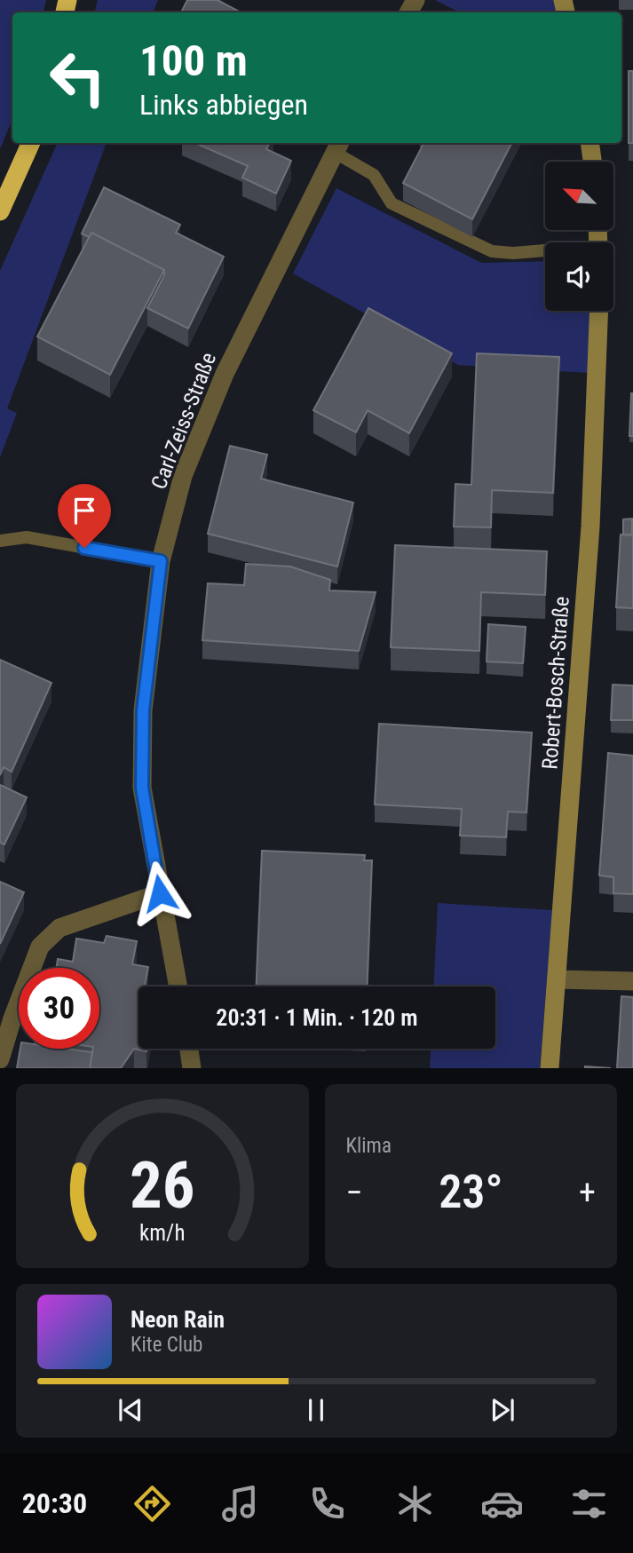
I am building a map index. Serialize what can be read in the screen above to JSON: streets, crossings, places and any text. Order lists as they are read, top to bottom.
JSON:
{
  "streets": {
    "street": ["Carl-Zeiss-Straße", "Robert-Bosch-Straße"]
  },
  "north": "top left",
  "page": {
    "turn": ["100 m", "Links abbiegen"],
    "limit": "30",
    "trip": "20:31 · 1 Min. · 120 m",
    "tile": "Klima",
    "heat": ["−", "23°", "+"],
    "song": ["Neon Rain", "Kite Club"],
    "tabs": "20:30",
    "gauge": ["26", "km/h"]
  }
}
